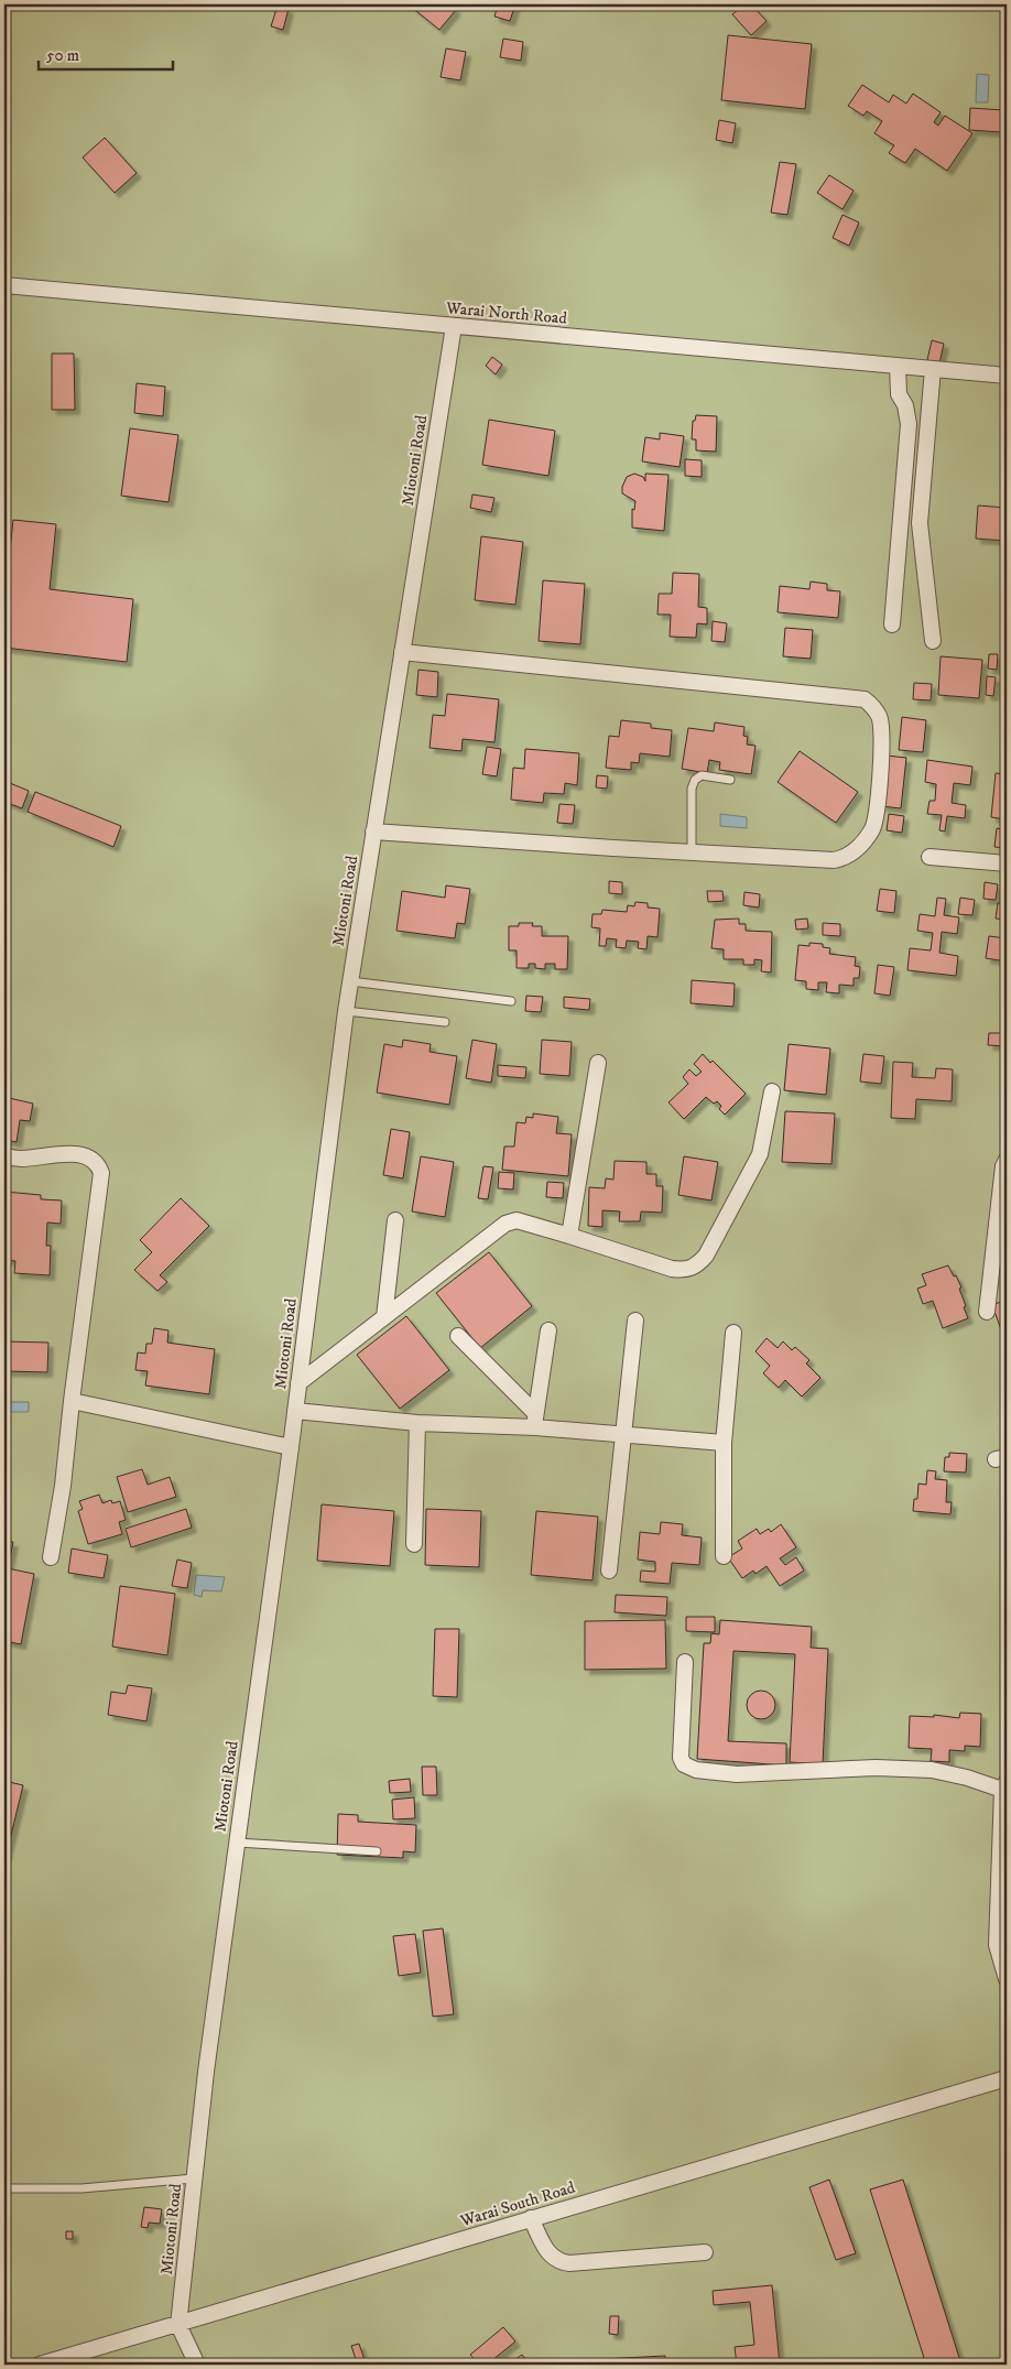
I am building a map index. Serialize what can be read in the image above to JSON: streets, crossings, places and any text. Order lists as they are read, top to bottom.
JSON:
{
  "streets": {
    "street": ["Warai North Road", "Miotoni Road", "Warai South Road"]
  },
  "crossings": [
    ["Warai North Road", "Miotoni Road"],
    ["Miotoni Road", "Warai South Road"]
  ],
  "scale_bar": "50 m"
}
